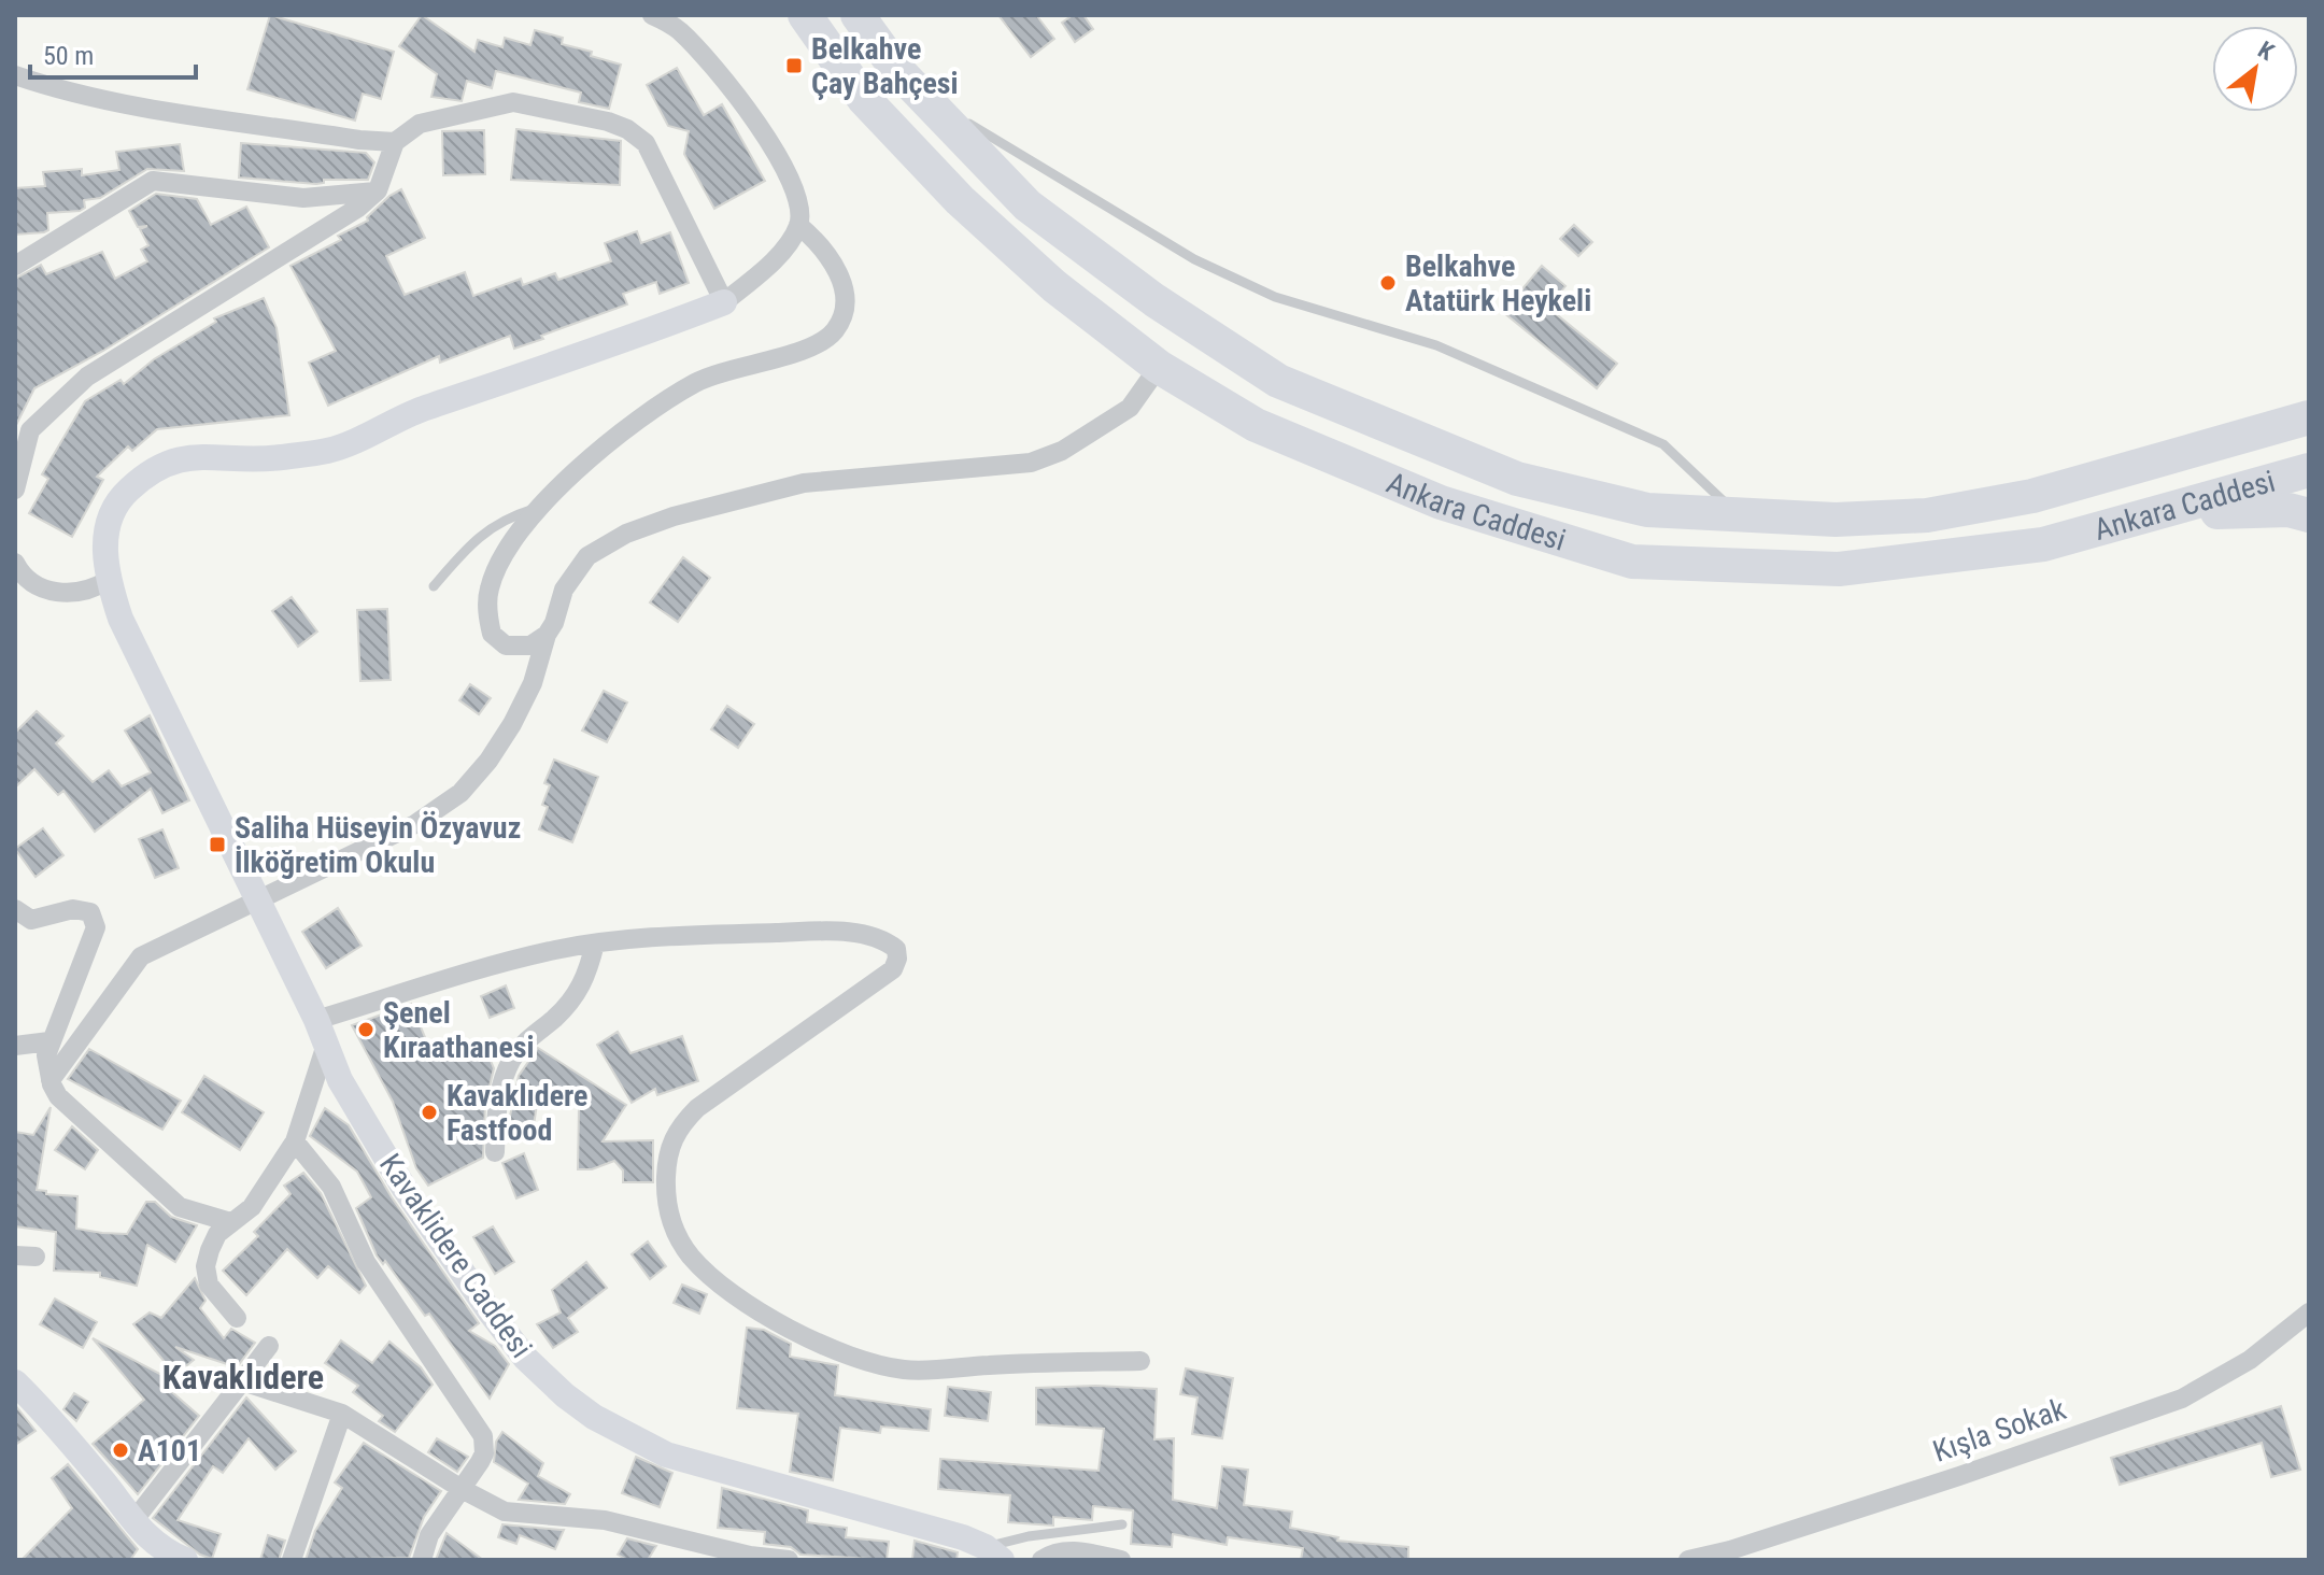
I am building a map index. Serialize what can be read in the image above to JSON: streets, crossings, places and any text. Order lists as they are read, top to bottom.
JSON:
{
  "streets": {
    "highway": ["Ankara Caddesi"],
    "street": ["Kavaklidere Caddesi", "Kışla Sokak"]
  },
  "districts": ["Kavaklıdere"],
  "places": {
    "transit": ["Belkahve Çay Bahçesi", "Saliha Hüseyin Özyavuz İlköğretim Okulu"],
    "other": [
      "Belkahve Atatürk Heykeli",
      "Şenel Kıraathanesi",
      "Kavaklıdere Fastfood",
      "A101"
    ]
  },
  "scale_bar": "50 m",
  "north": "top right"
}
